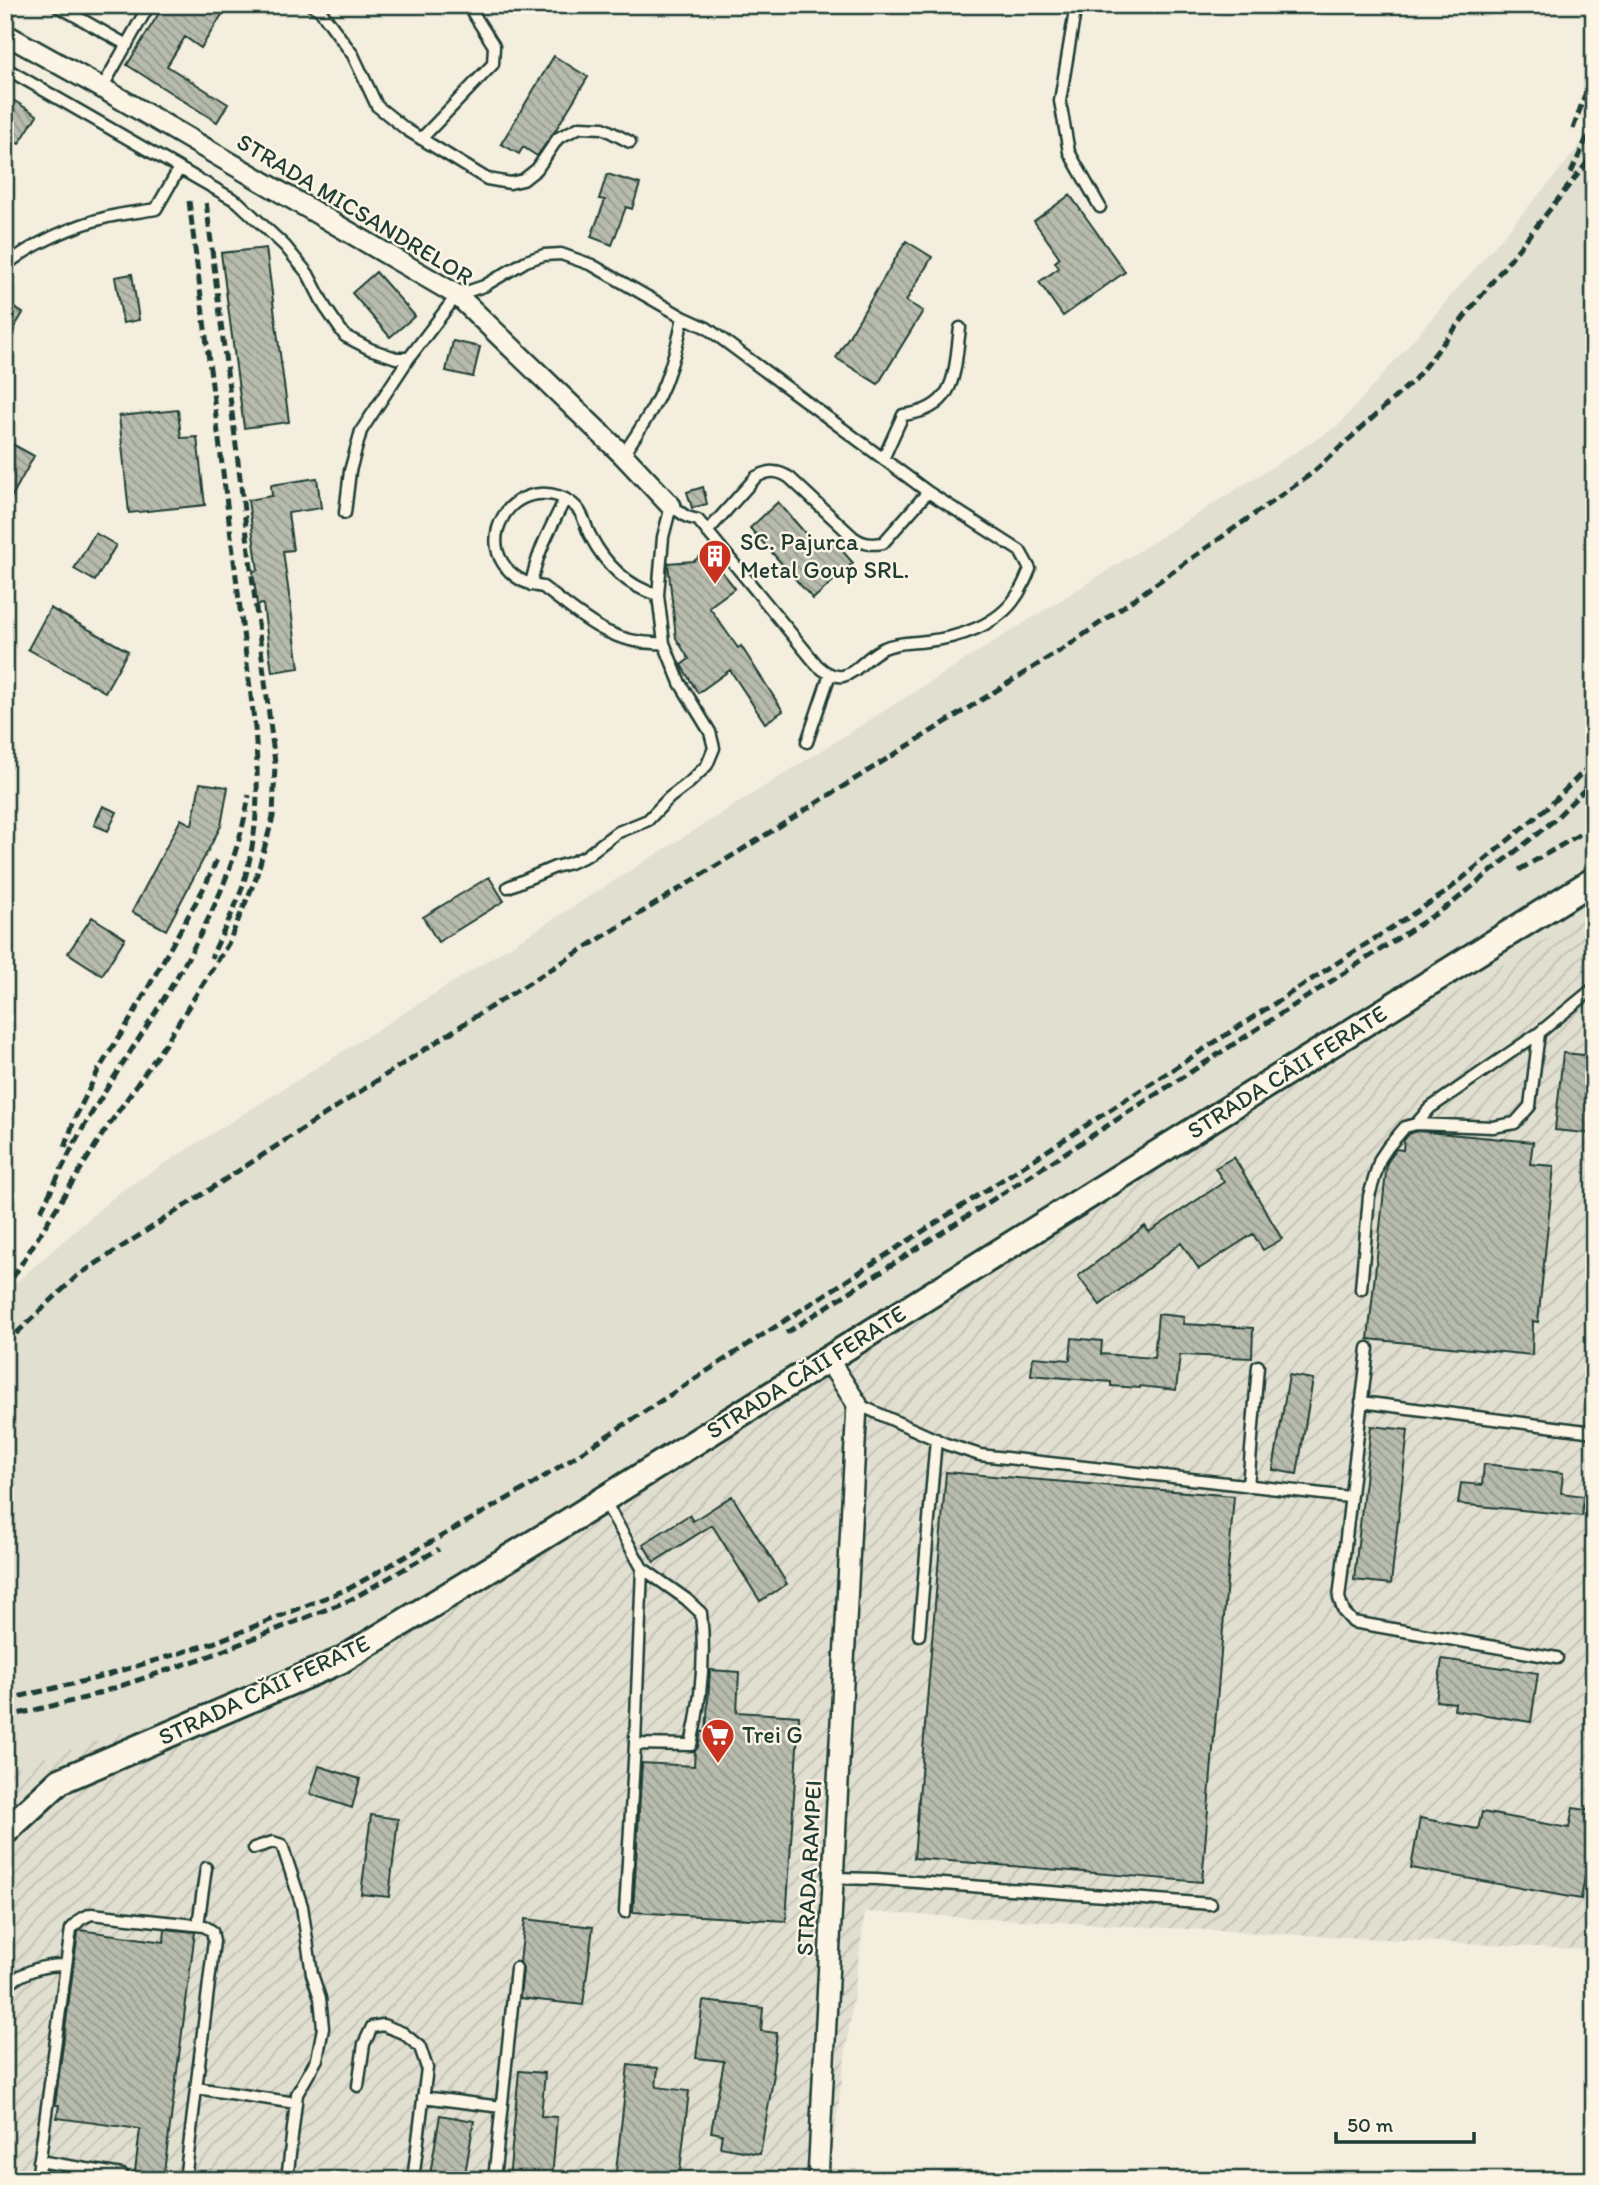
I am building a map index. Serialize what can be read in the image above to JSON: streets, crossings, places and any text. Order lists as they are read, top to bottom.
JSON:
{
  "streets": {
    "street": ["STRADA MICSANDRELOR", "STRADA CĂII FERATE", "STRADA RAMPEI"]
  },
  "places": {
    "building": ["SC. Pajurca Metal Goup SRL."],
    "supermarket": ["Trei G"]
  },
  "scale_bar": "50 m"
}
